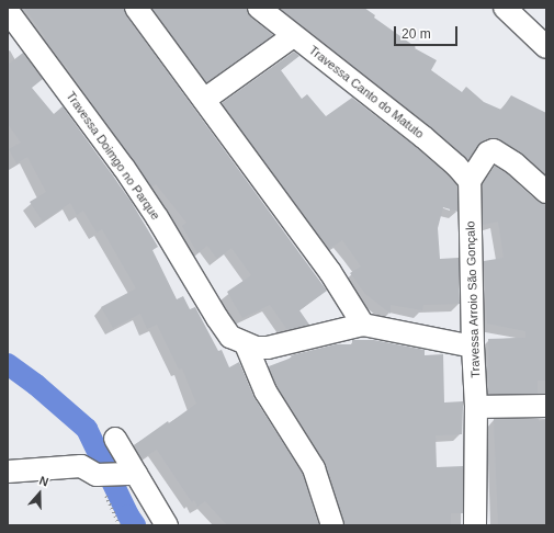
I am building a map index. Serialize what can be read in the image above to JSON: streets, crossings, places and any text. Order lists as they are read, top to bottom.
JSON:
{
  "streets": {
    "street": ["Travessa Canto do Matuto", "Travessa Doimgo no Parque", "Travessa Arroio São Gonçalo"]
  },
  "crossings": [
    ["Travessa Canto do Matuto", "Travessa Arroio São Gonçalo"]
  ],
  "scale_bar": "20 m",
  "north": "top"
}
